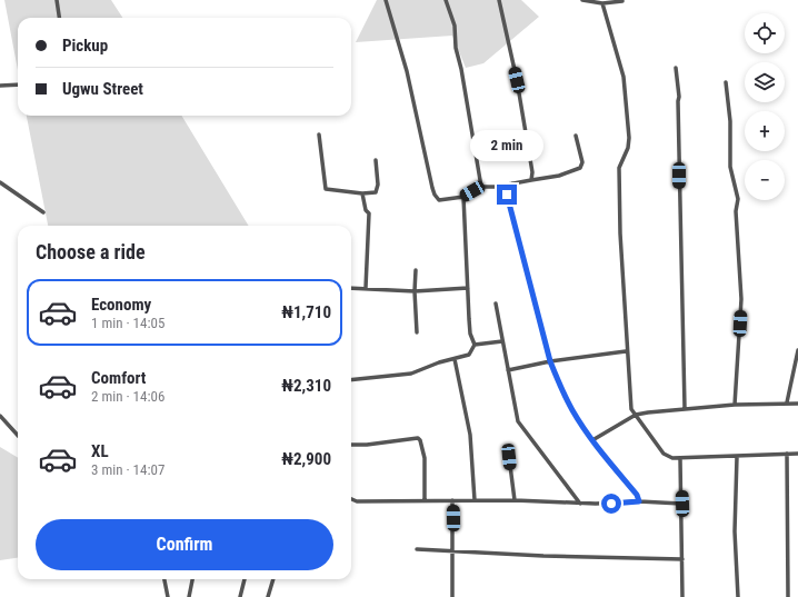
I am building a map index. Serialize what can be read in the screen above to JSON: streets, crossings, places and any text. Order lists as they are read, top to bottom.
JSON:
{
  "page": {
    "map_buttons": ["+", "−"],
    "banner": ["Pickup", "Ugwu Street"],
    "bubble": "2 min",
    "heading": "Choose a ride",
    "list": [
      {
        "name": "Economy",
        "note": "1 min · 14:05",
        "value": "₦1,710"
      },
      {
        "name": "Comfort",
        "note": "2 min · 14:06",
        "value": "₦2,310"
      },
      {
        "name": "XL",
        "note": "3 min · 14:07",
        "value": "₦2,900"
      }
    ],
    "buttons": "Confirm"
  }
}
